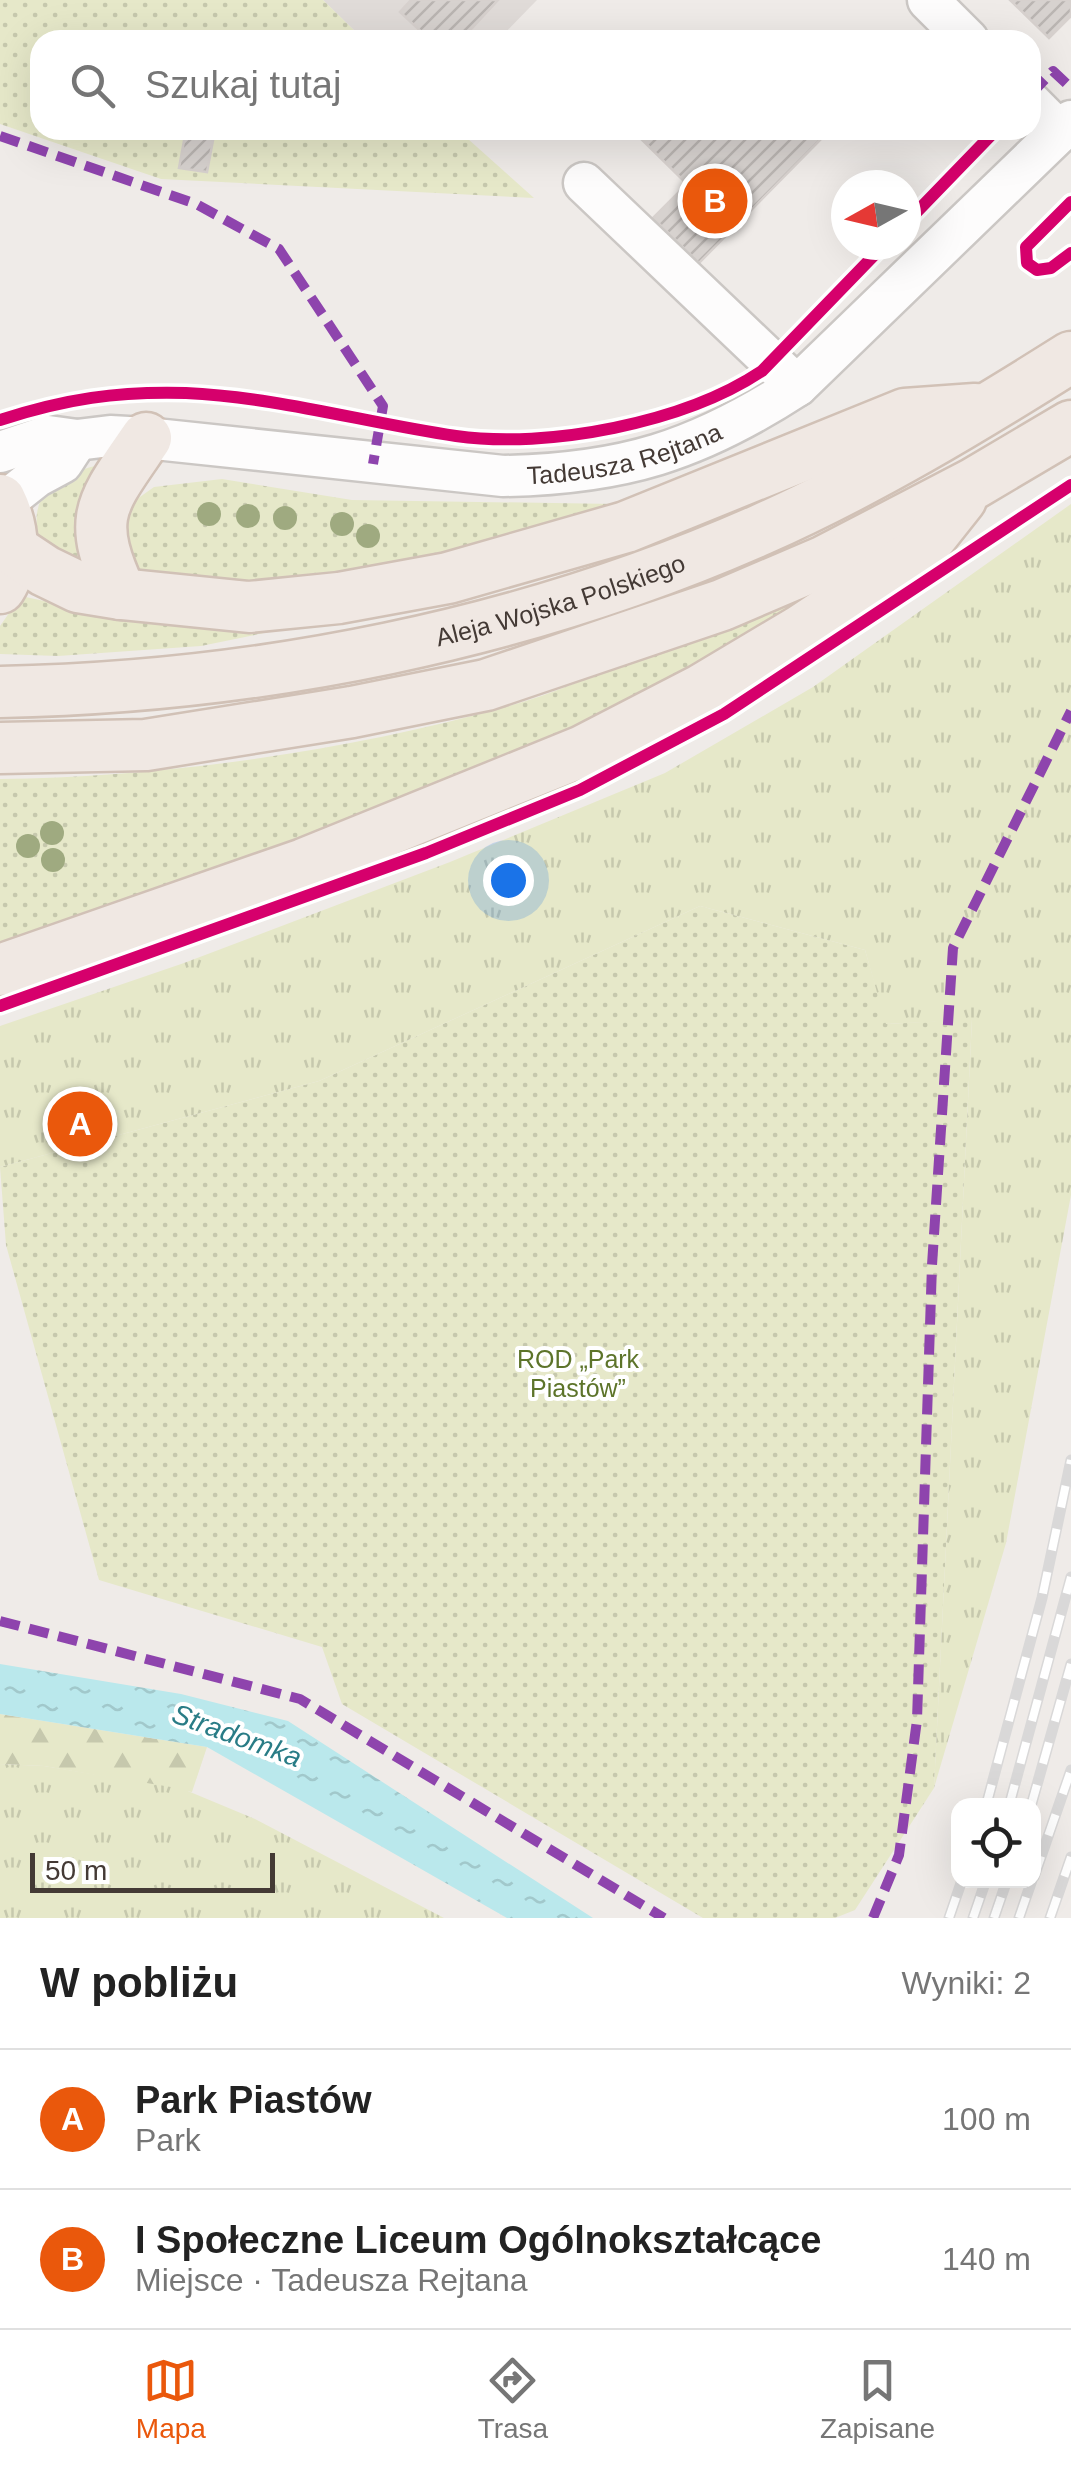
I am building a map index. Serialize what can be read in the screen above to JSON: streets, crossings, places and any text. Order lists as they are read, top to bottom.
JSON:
{
  "streets": {
    "main road": ["Aleja Wojska Polskiego"],
    "street": ["Tadeusza Rejtana"]
  },
  "water": ["Stradomka"],
  "parks": ["ROD „Park Piastów”"],
  "scale_bar": "50 m",
  "north": "left",
  "page": {
    "search": "Szukaj tutaj",
    "pins": ["B", "A"],
    "scale": "50 m",
    "heading": ["W pobliżu", "Wyniki: 2"],
    "list": [
      {
        "mark": "A",
        "name": "Park Piastów",
        "note": "Park",
        "value": "100 m"
      },
      {
        "mark": "B",
        "name": "I Społeczne Liceum Ogólnokształcące",
        "note": "Miejsce · Tadeusza Rejtana",
        "value": "140 m"
      }
    ],
    "nav": ["Mapa", "Trasa", "Zapisane"]
  }
}
